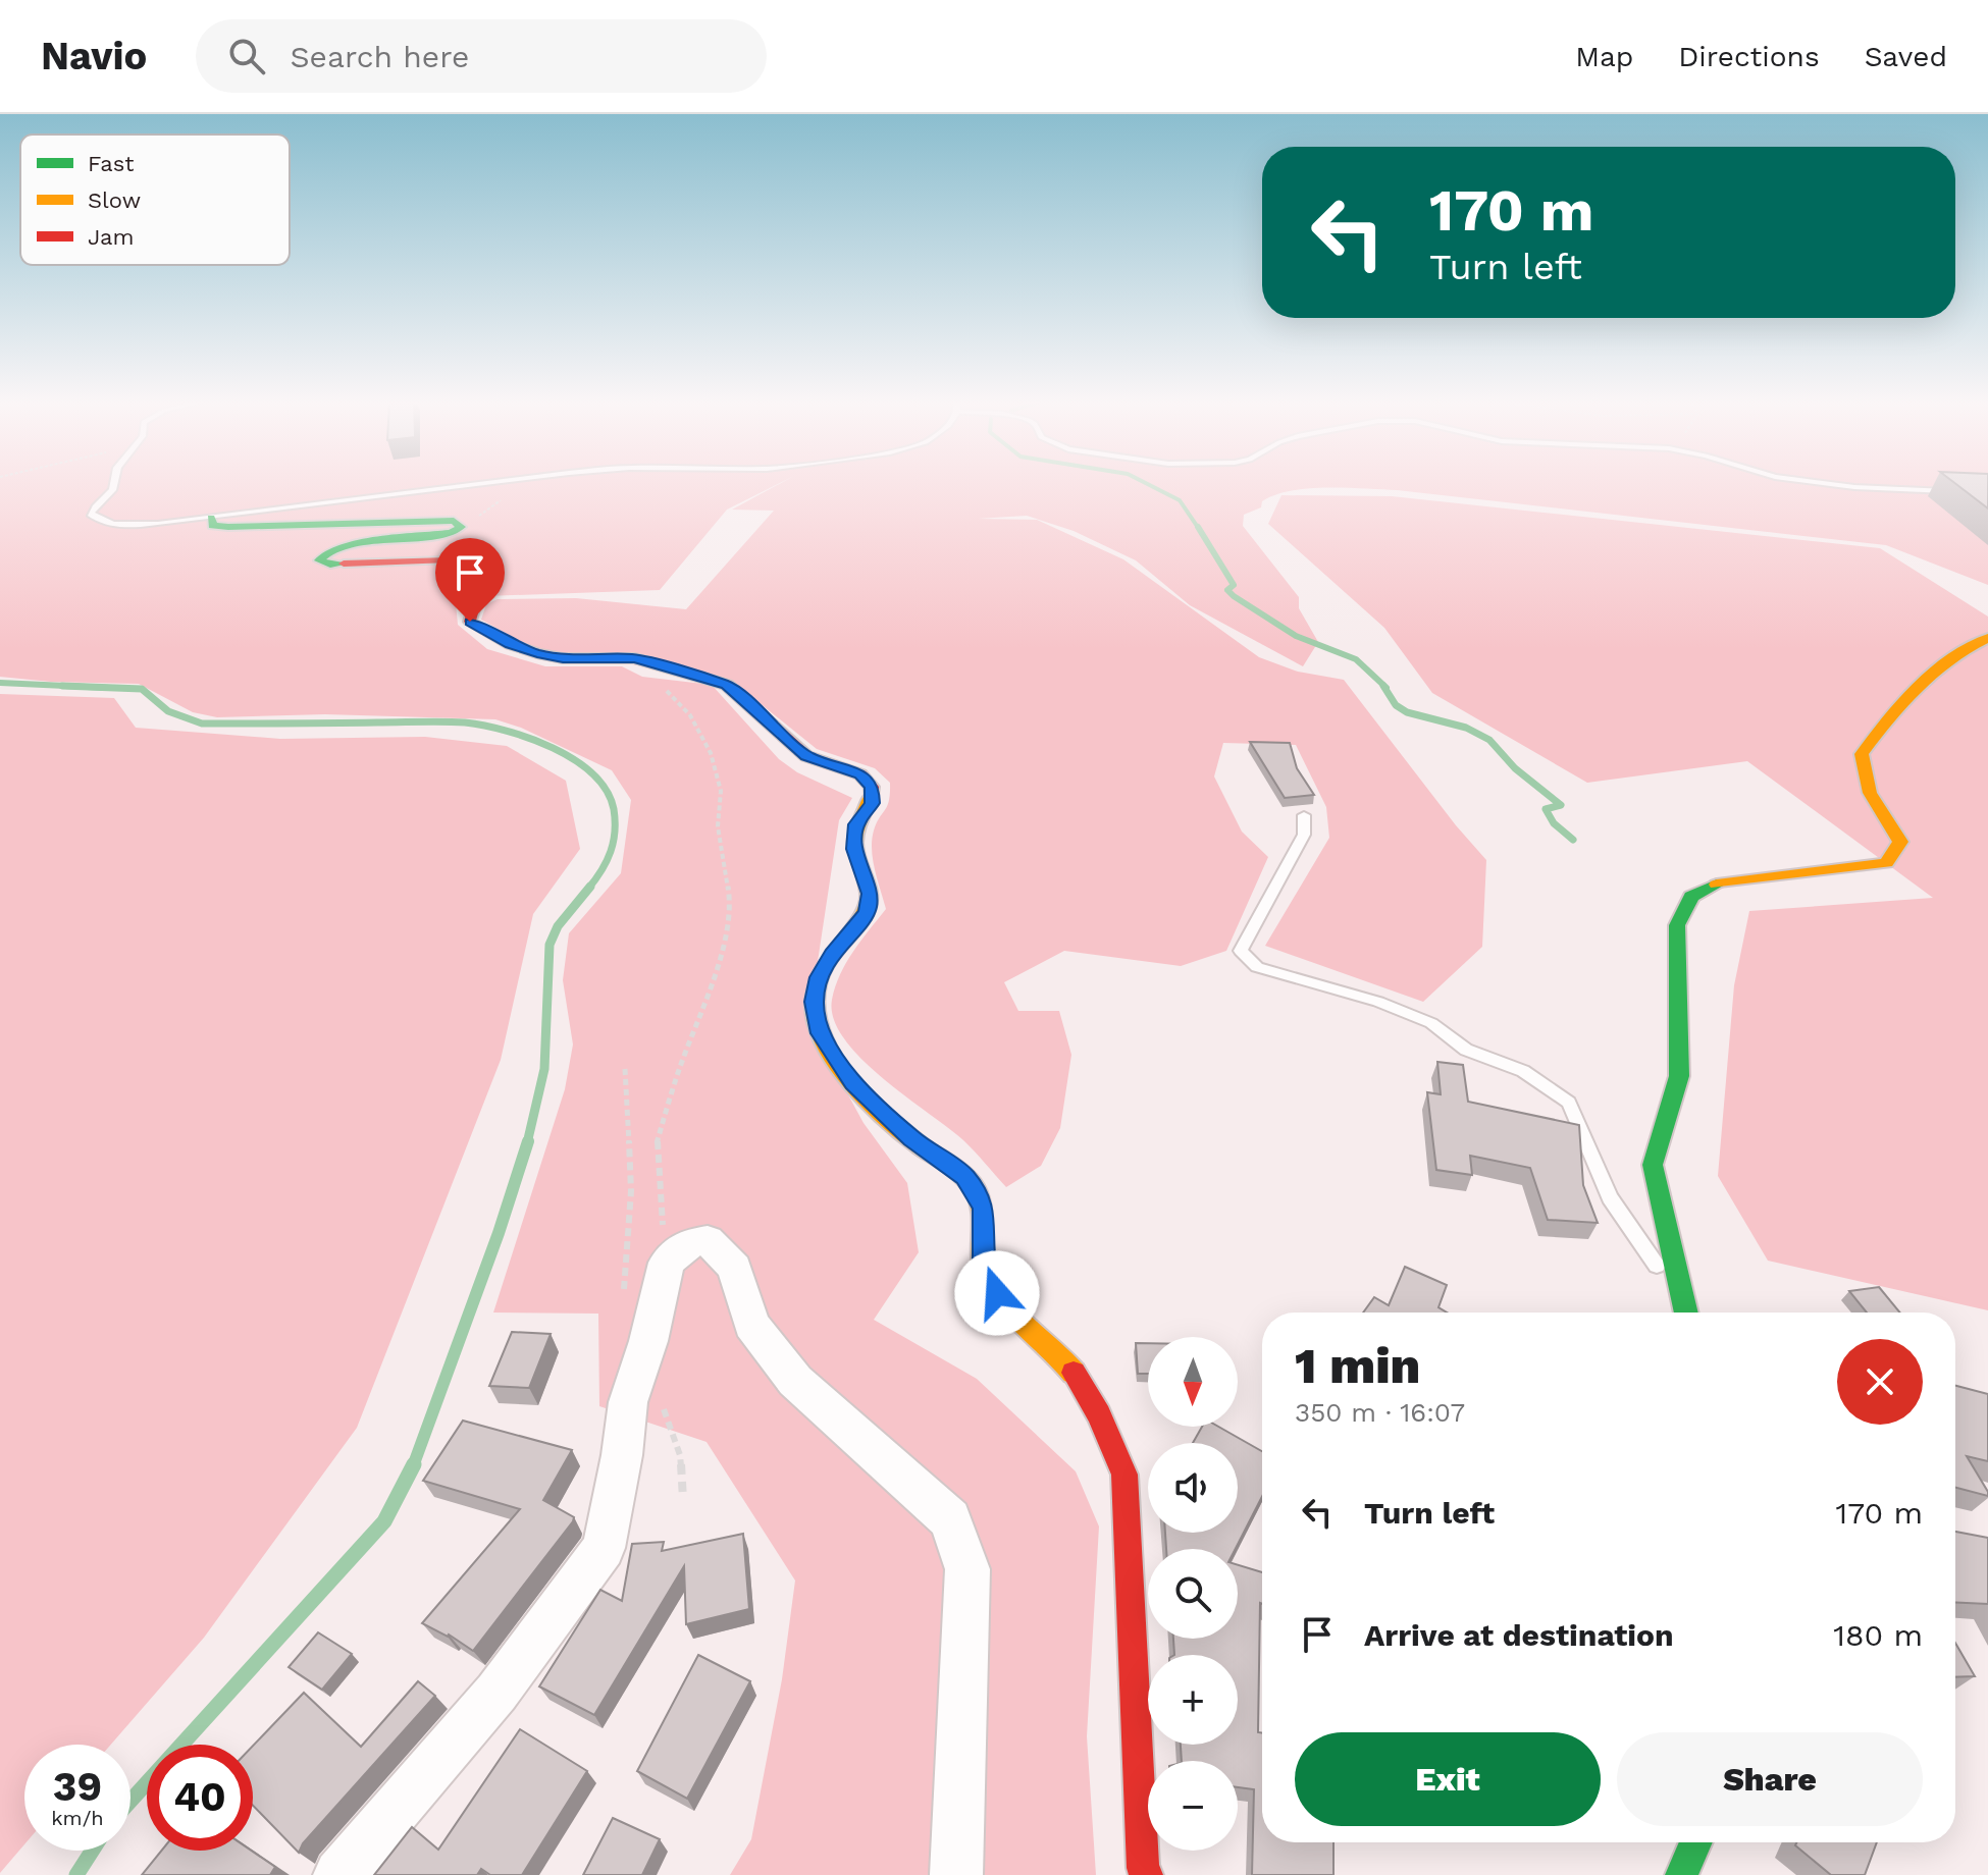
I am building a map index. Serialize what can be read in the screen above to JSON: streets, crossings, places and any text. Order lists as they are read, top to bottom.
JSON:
{
  "legend": ["Fast", "Slow", "Jam"],
  "north": "bottom",
  "page": {
    "header": "Navio",
    "search": "Search here",
    "nav": ["Map", "Directions", "Saved"],
    "turn": ["170 m", "Turn left"],
    "heading": ["1 min", "350 m · 16:07"],
    "map_buttons": ["+", "−"],
    "list": [
      {
        "name": "Turn left",
        "value": "170 m"
      },
      {
        "name": "Arrive at destination",
        "value": "180 m"
      }
    ],
    "buttons": ["Exit", "Share"],
    "speed": "39 km/h",
    "limit": "40"
  }
}
